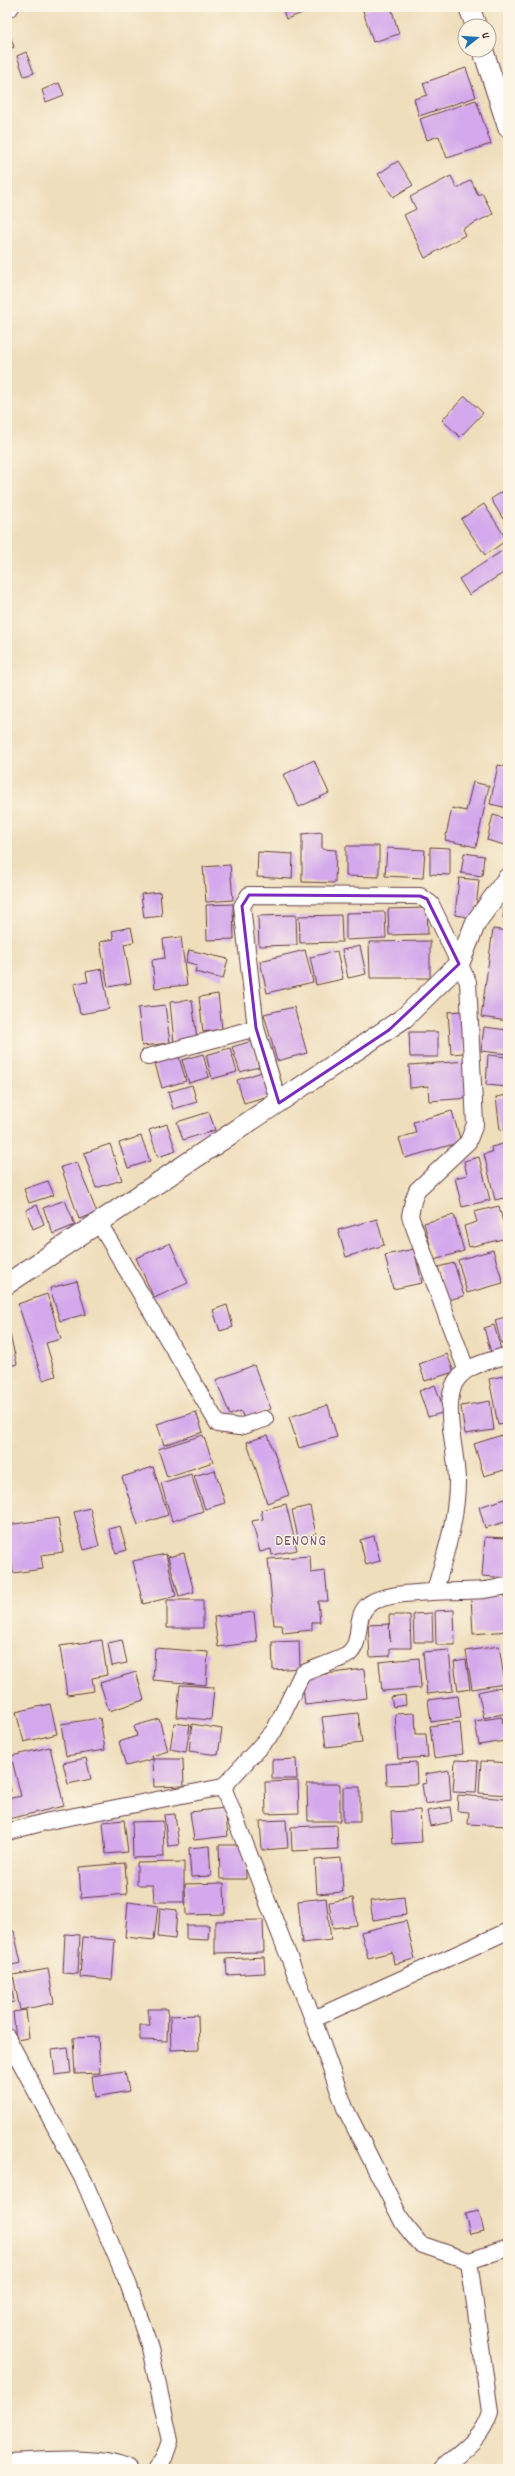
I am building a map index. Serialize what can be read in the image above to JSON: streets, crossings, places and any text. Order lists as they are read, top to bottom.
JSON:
{
  "districts": ["DENONG"],
  "north": "right"
}
